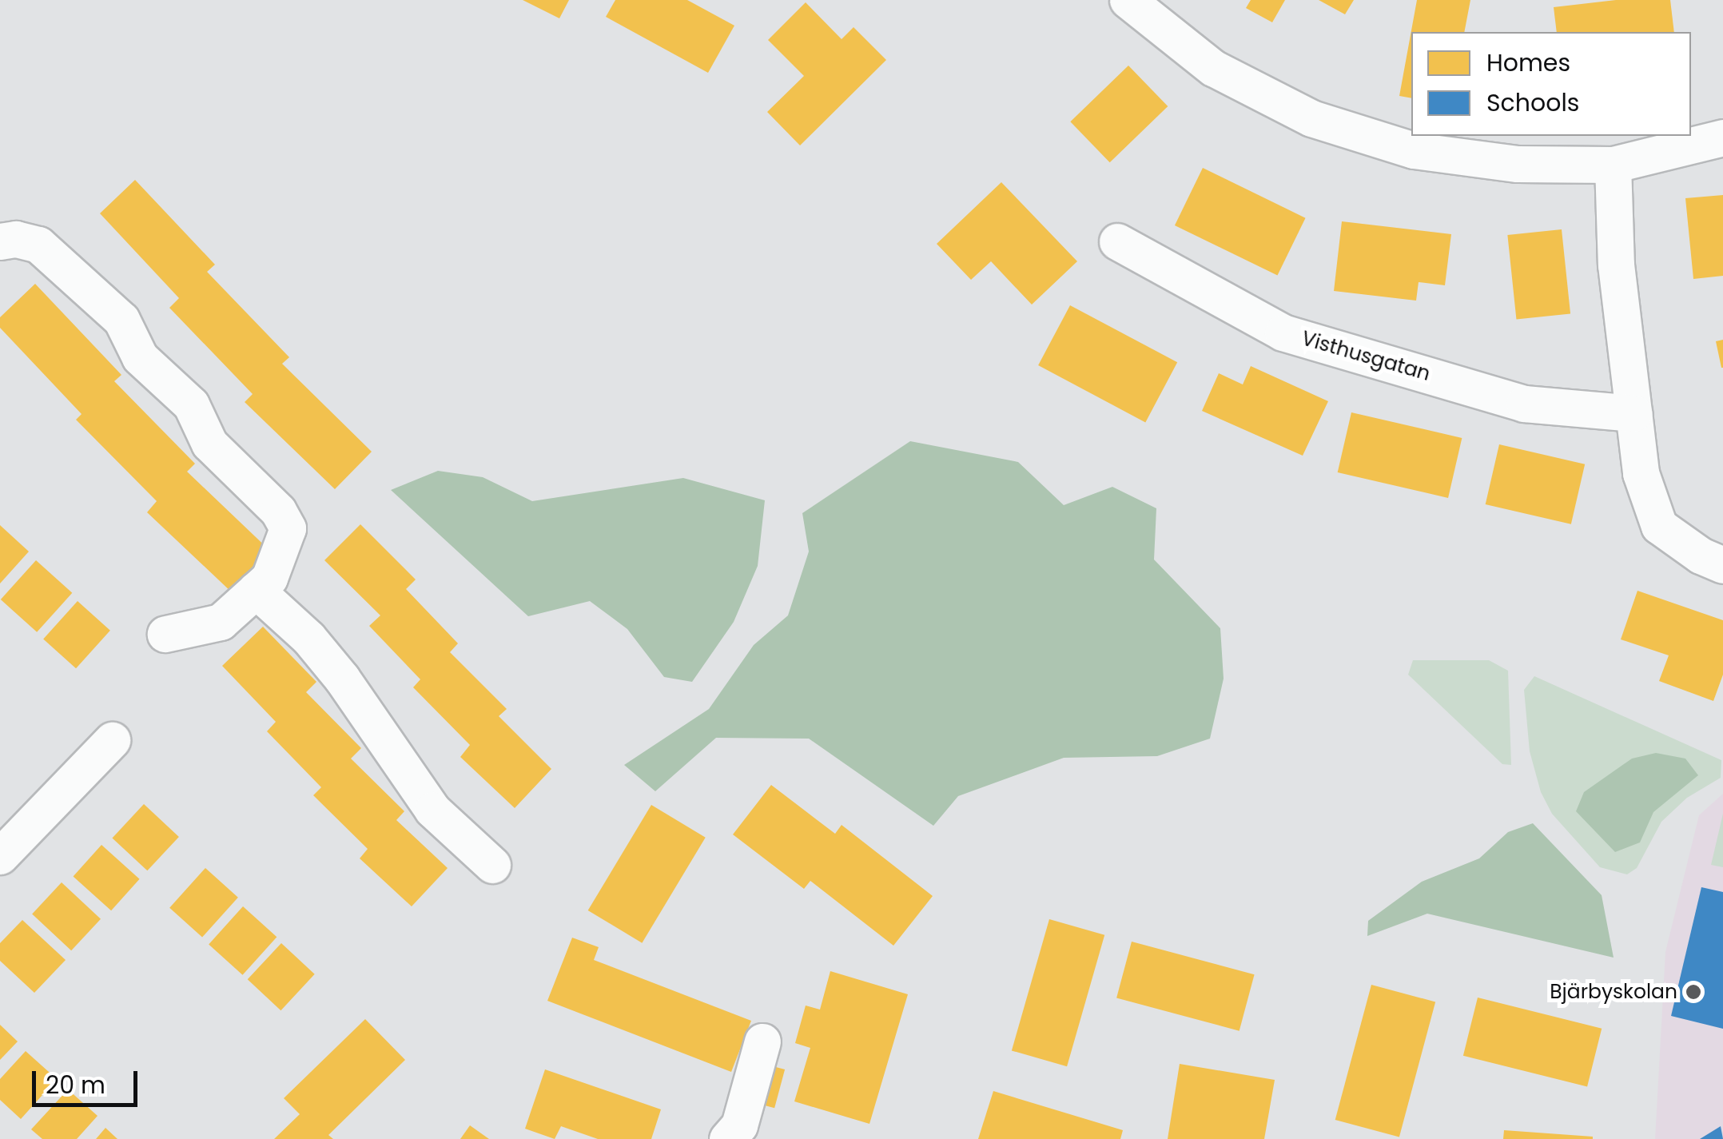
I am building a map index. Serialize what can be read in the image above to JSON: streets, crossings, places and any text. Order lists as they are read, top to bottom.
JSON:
{
  "streets": {
    "street": ["Visthusgatan"]
  },
  "places": ["Bjärbyskolan"],
  "legend": ["Homes", "Schools"],
  "scale_bar": "20 m"
}
